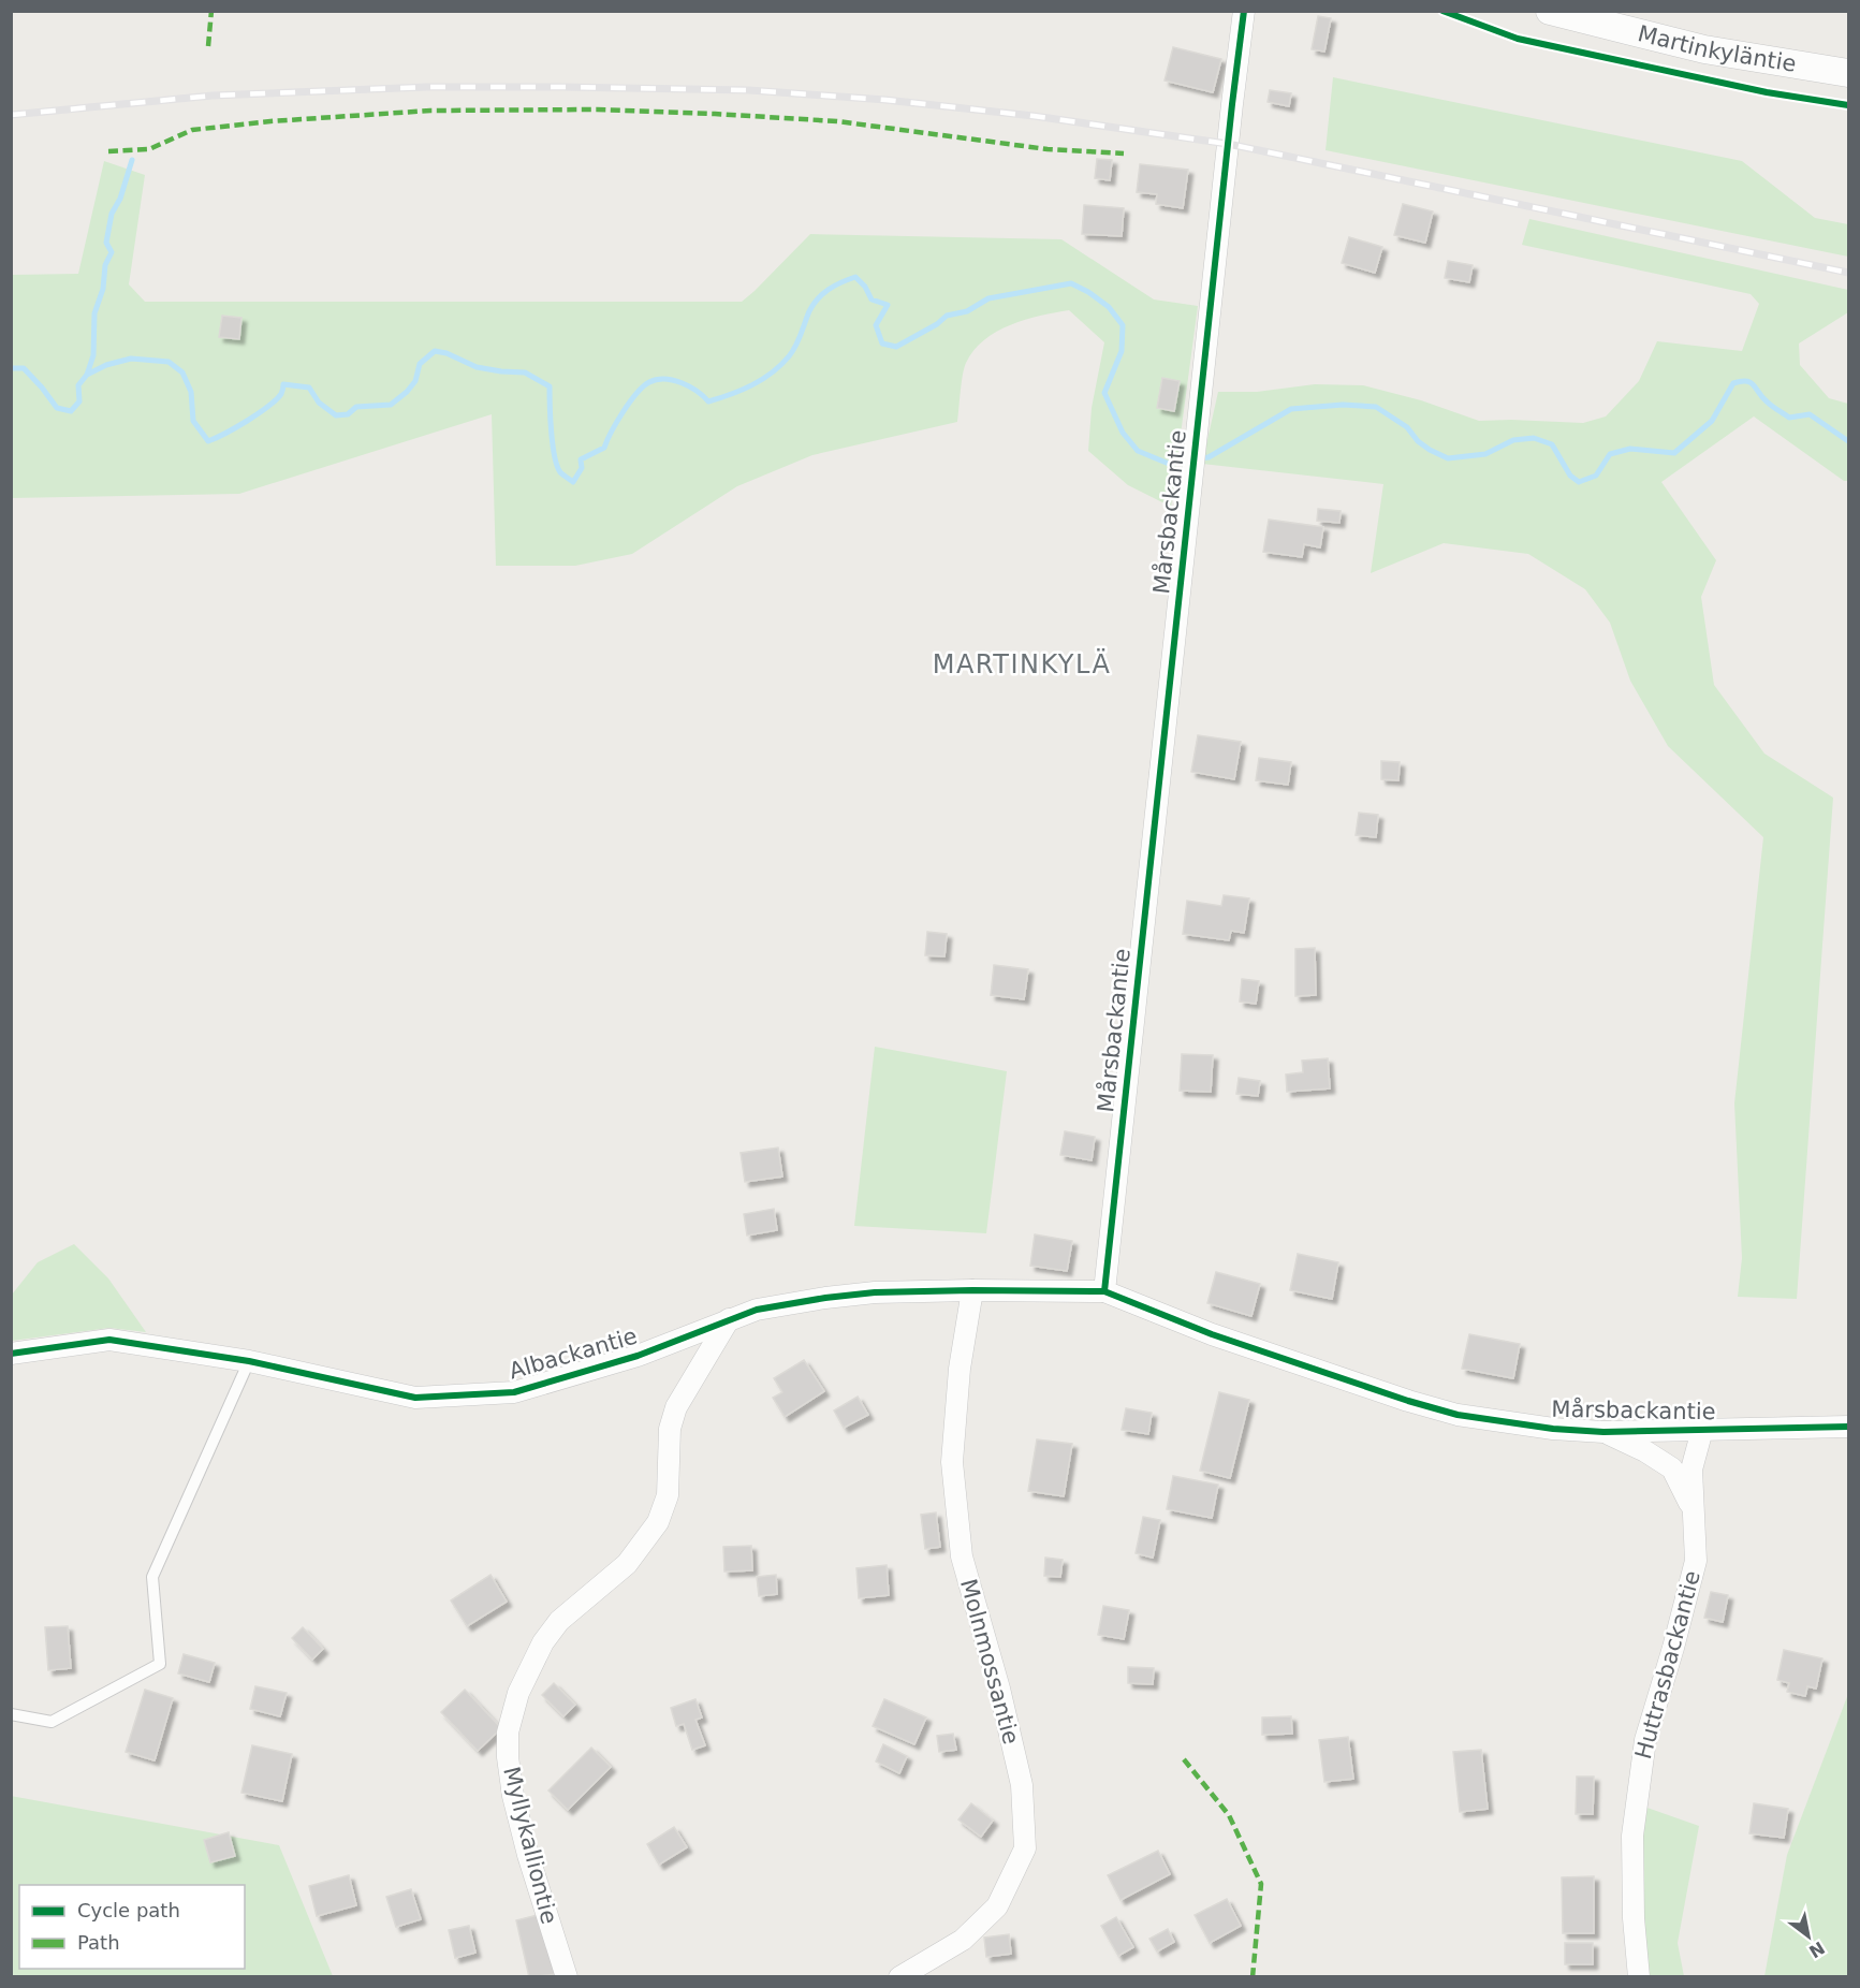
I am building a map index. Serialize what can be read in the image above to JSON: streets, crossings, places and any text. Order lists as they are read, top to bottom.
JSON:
{
  "streets": {
    "street": [
      "Martinkyläntie",
      "Mårsbackantie",
      "Albackantie",
      "Molnmossantie",
      "Huttrasbackantie",
      "Myllykalliontie"
    ]
  },
  "crossings": [
    ["Mårsbackantie", "Albackantie"],
    ["Mårsbackantie", "Huttrasbackantie"],
    ["Albackantie", "Molnmossantie"],
    ["Albackantie", "Myllykalliontie"]
  ],
  "districts": ["MARTINKYLÄ"],
  "legend": ["Cycle path", "Path"],
  "north": "bottom right"
}
